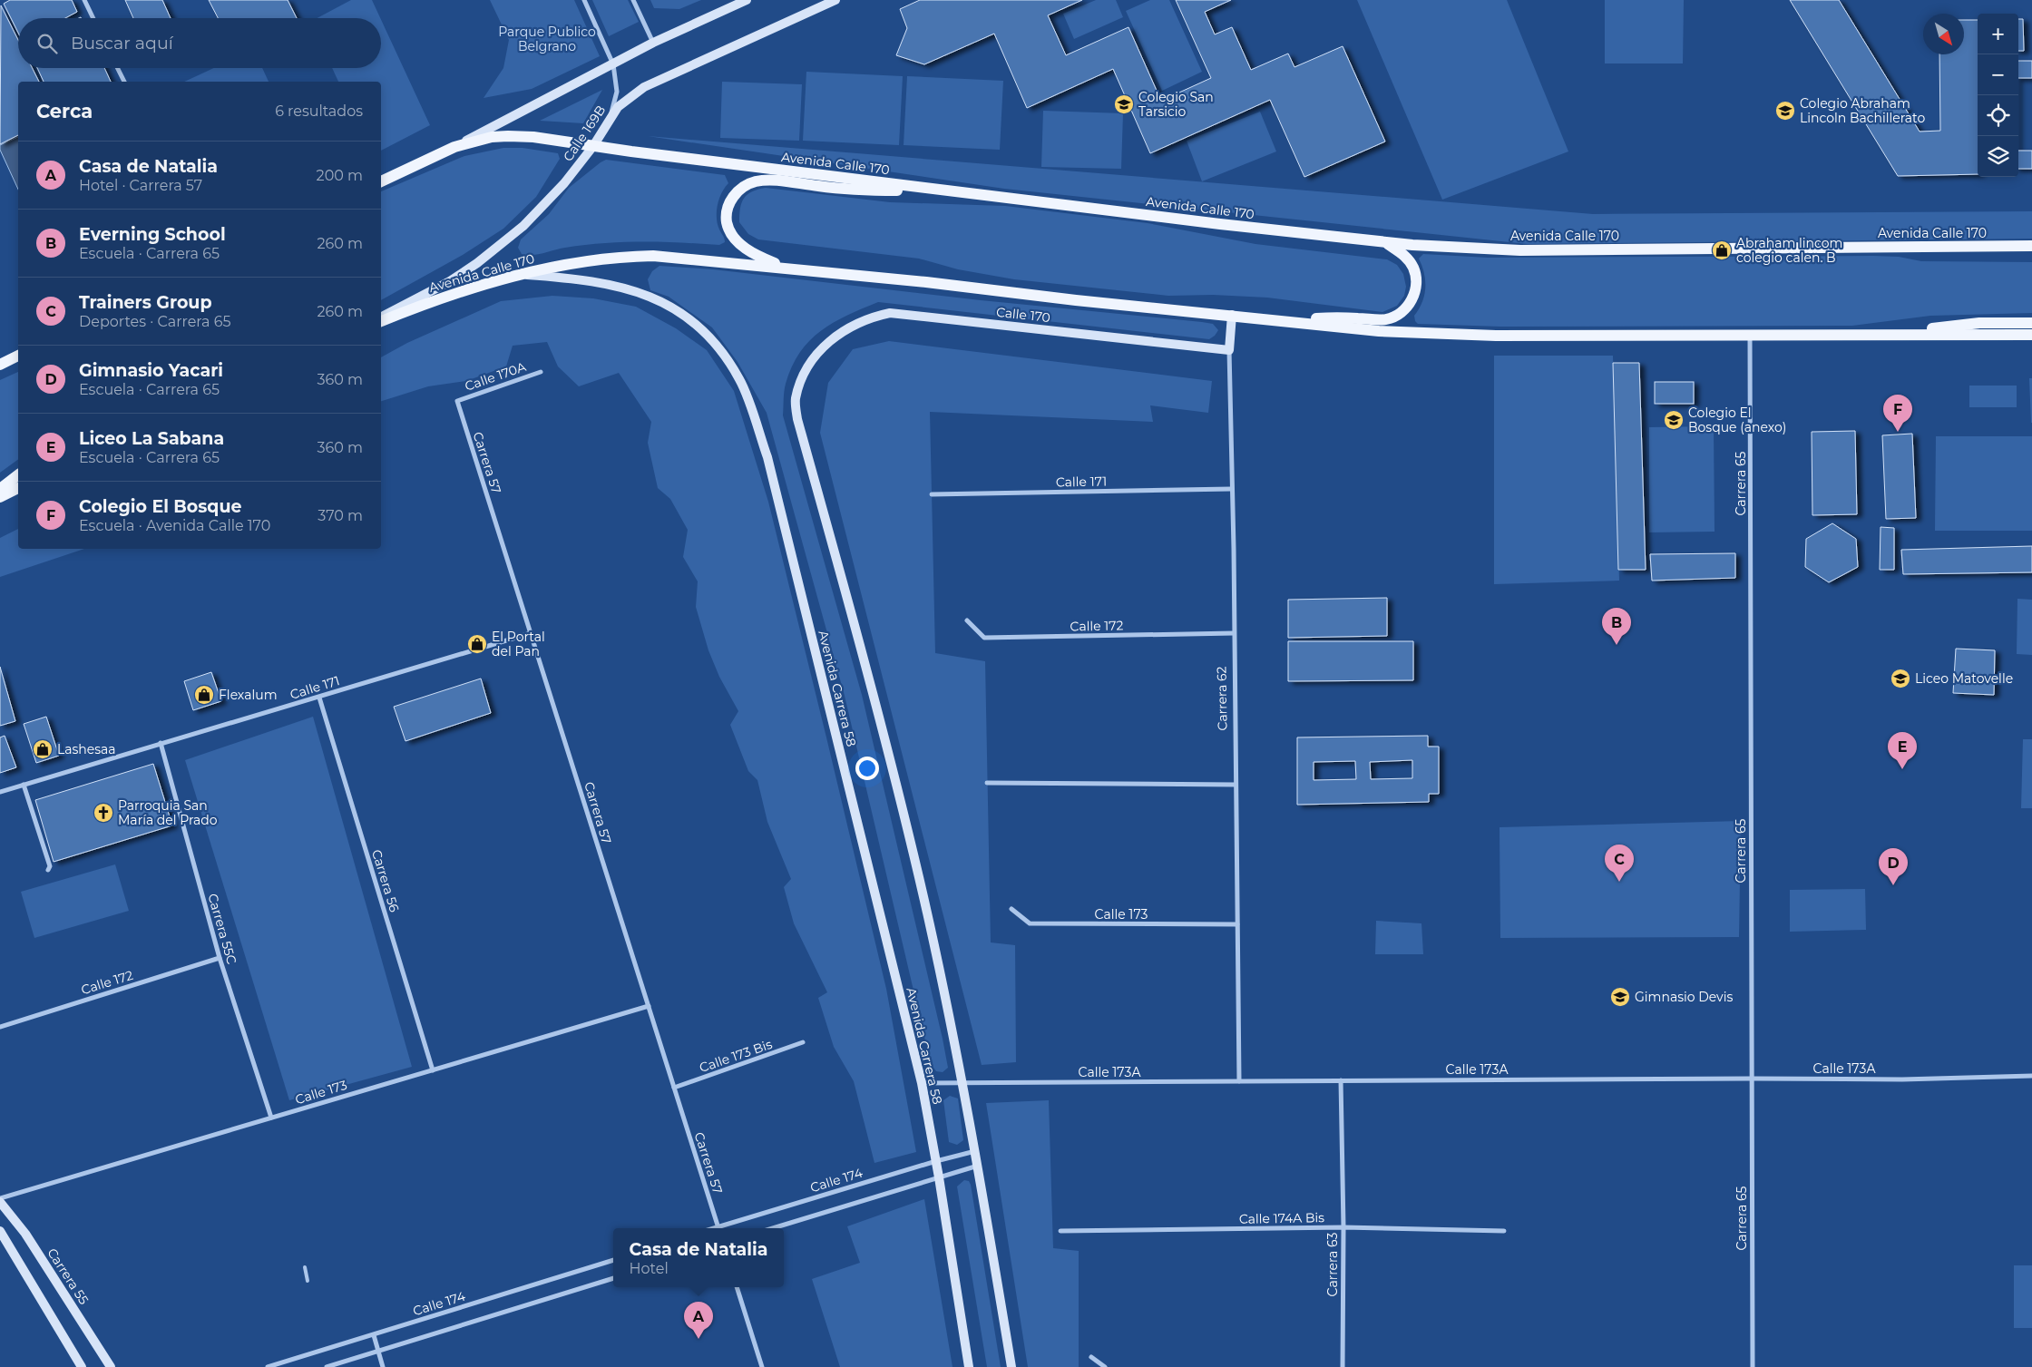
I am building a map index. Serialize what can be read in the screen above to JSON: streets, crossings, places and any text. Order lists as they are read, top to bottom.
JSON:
{
  "streets": {
    "main road": ["Avenida Calle 170"],
    "street": [
      "Calle 169B",
      "Calle 170",
      "Calle 170A",
      "Carrera 57",
      "Calle 171",
      "Carrera 65",
      "Calle 172",
      "Avenida Carrera 58",
      "Carrera 62",
      "Carrera 56",
      "Calle 173",
      "Carrera 55C",
      "Calle 173 Bis",
      "Calle 173A",
      "Calle 174",
      "Calle 174A Bis",
      "Carrera 63",
      "Carrera 55"
    ]
  },
  "crossings": [
    ["Calle 169B", "Avenida Calle 170"],
    ["Avenida Calle 170", "Carrera 65"],
    ["Avenida Calle 170", "Avenida Carrera 58"],
    ["Avenida Calle 170", "Carrera 62"],
    ["Calle 170", "Carrera 62"],
    ["Calle 170", "Calle 173A"],
    ["Calle 170A", "Carrera 57"],
    ["Carrera 57", "Calle 171"],
    ["Carrera 57", "Calle 173"],
    ["Carrera 57", "Calle 173 Bis"],
    ["Calle 171", "Carrera 62"],
    ["Calle 171", "Carrera 56"],
    ["Calle 171", "Carrera 55C"],
    ["Carrera 65", "Calle 173A"],
    ["Calle 172", "Carrera 62"],
    ["Calle 172", "Carrera 55C"],
    ["Avenida Carrera 58", "Calle 173A"],
    ["Avenida Carrera 58", "Calle 174"],
    ["Carrera 62", "Calle 173"],
    ["Carrera 62", "Calle 173A"],
    ["Carrera 56", "Calle 173"],
    ["Calle 173", "Carrera 55C"],
    ["Calle 173", "Carrera 55"],
    ["Calle 173A", "Carrera 63"],
    ["Calle 174A Bis", "Carrera 63"]
  ],
  "parks": ["Parque Publico Belgrano"],
  "places": {
    "school or university": [
      "Colegio San Tarsicio",
      "Colegio Abraham Lincoln Bachillerato",
      "Colegio El Bosque (anexo)",
      "Liceo Matovelle",
      "Gimnasio Devis"
    ],
    "shop": [
      "Abraham lincom colegio calen. B",
      "El Portal del Pan",
      "Flexalum",
      "Lashesaa"
    ],
    "church": ["Parroquia San María del Prado"]
  },
  "north": "bottom right",
  "page": {
    "map_buttons": ["+", "−"],
    "search": "Buscar aquí",
    "heading": ["Cerca", "6 resultados"],
    "list": [
      {
        "mark": "A",
        "name": "Casa de Natalia",
        "note": "Hotel · Carrera 57",
        "value": "200 m"
      },
      {
        "mark": "B",
        "name": "Everning School",
        "note": "Escuela · Carrera 65",
        "value": "260 m"
      },
      {
        "mark": "C",
        "name": "Trainers Group",
        "note": "Deportes · Carrera 65",
        "value": "260 m"
      },
      {
        "mark": "D",
        "name": "Gimnasio Yacari",
        "note": "Escuela · Carrera 65",
        "value": "360 m"
      },
      {
        "mark": "E",
        "name": "Liceo La Sabana",
        "note": "Escuela · Carrera 65",
        "value": "360 m"
      },
      {
        "mark": "F",
        "name": "Colegio El Bosque",
        "note": "Escuela · Avenida Calle 170",
        "value": "370 m"
      }
    ],
    "pins": [
      "F",
      "B",
      "E",
      "C",
      "D",
      "A"
    ],
    "popup": ["Casa de Natalia", "Hotel"]
  }
}
